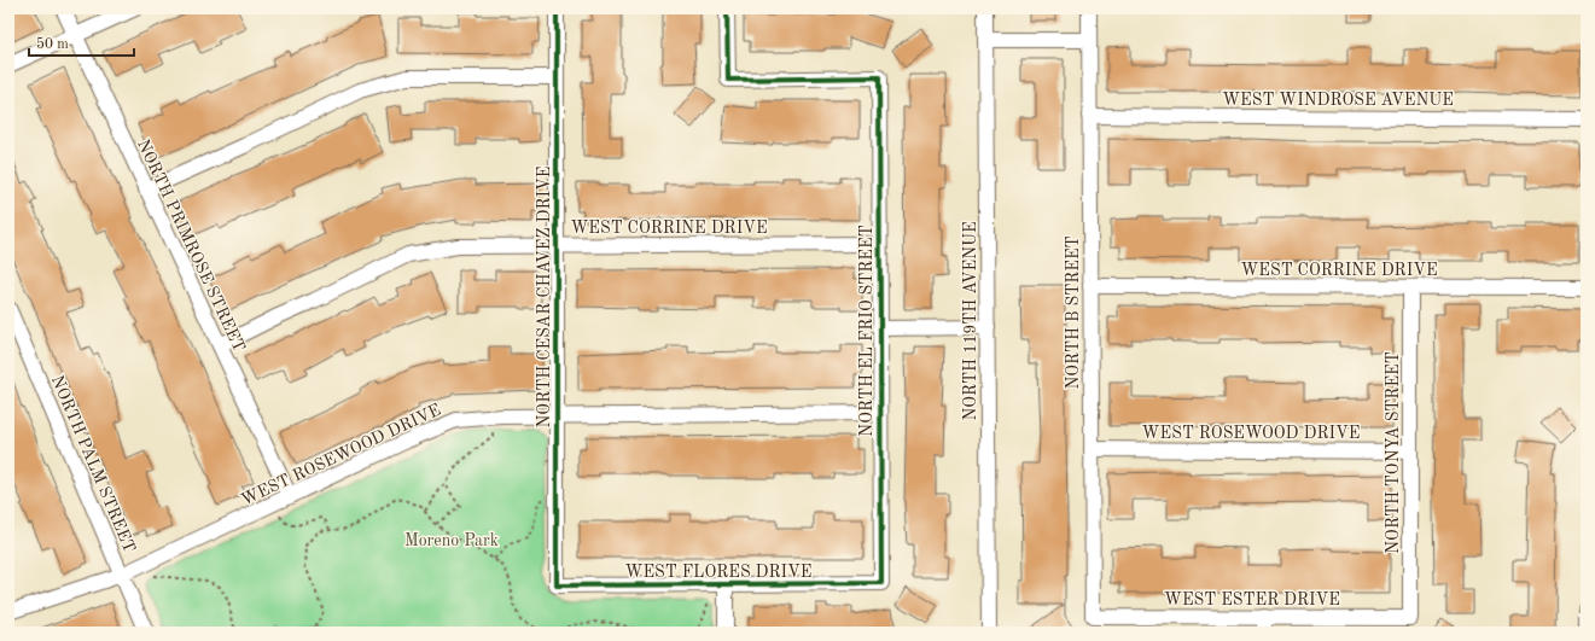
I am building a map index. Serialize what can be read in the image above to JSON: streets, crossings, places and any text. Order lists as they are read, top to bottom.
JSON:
{
  "streets": {
    "street": [
      "WEST WINDROSE AVENUE",
      "WEST CORRINE DRIVE",
      "NORTH PRIMROSE STREET",
      "NORTH CESAR CHAVEZ DRIVE",
      "NORTH B STREET",
      "NORTH 119TH AVENUE",
      "NORTH EL FRIO STREET",
      "WEST ROSEWOOD DRIVE",
      "NORTH TONYA STREET",
      "NORTH PALM STREET",
      "WEST FLORES DRIVE",
      "WEST ESTER DRIVE"
    ]
  },
  "crossings": [
    ["WEST WINDROSE AVENUE", "NORTH B STREET"],
    ["WEST CORRINE DRIVE", "NORTH PRIMROSE STREET"],
    ["WEST CORRINE DRIVE", "NORTH CESAR CHAVEZ DRIVE"],
    ["WEST CORRINE DRIVE", "NORTH B STREET"],
    ["WEST CORRINE DRIVE", "NORTH EL FRIO STREET"],
    ["WEST CORRINE DRIVE", "NORTH TONYA STREET"],
    ["NORTH PRIMROSE STREET", "WEST ROSEWOOD DRIVE"],
    ["NORTH CESAR CHAVEZ DRIVE", "WEST ROSEWOOD DRIVE"],
    ["NORTH CESAR CHAVEZ DRIVE", "WEST FLORES DRIVE"],
    ["NORTH B STREET", "WEST ROSEWOOD DRIVE"],
    ["NORTH B STREET", "WEST ESTER DRIVE"],
    ["NORTH EL FRIO STREET", "WEST ROSEWOOD DRIVE"],
    ["NORTH EL FRIO STREET", "WEST FLORES DRIVE"],
    ["WEST ROSEWOOD DRIVE", "NORTH TONYA STREET"],
    ["WEST ROSEWOOD DRIVE", "NORTH PALM STREET"],
    ["NORTH TONYA STREET", "WEST ESTER DRIVE"]
  ],
  "parks": ["Moreno Park"],
  "scale_bar": "50 m"
}
